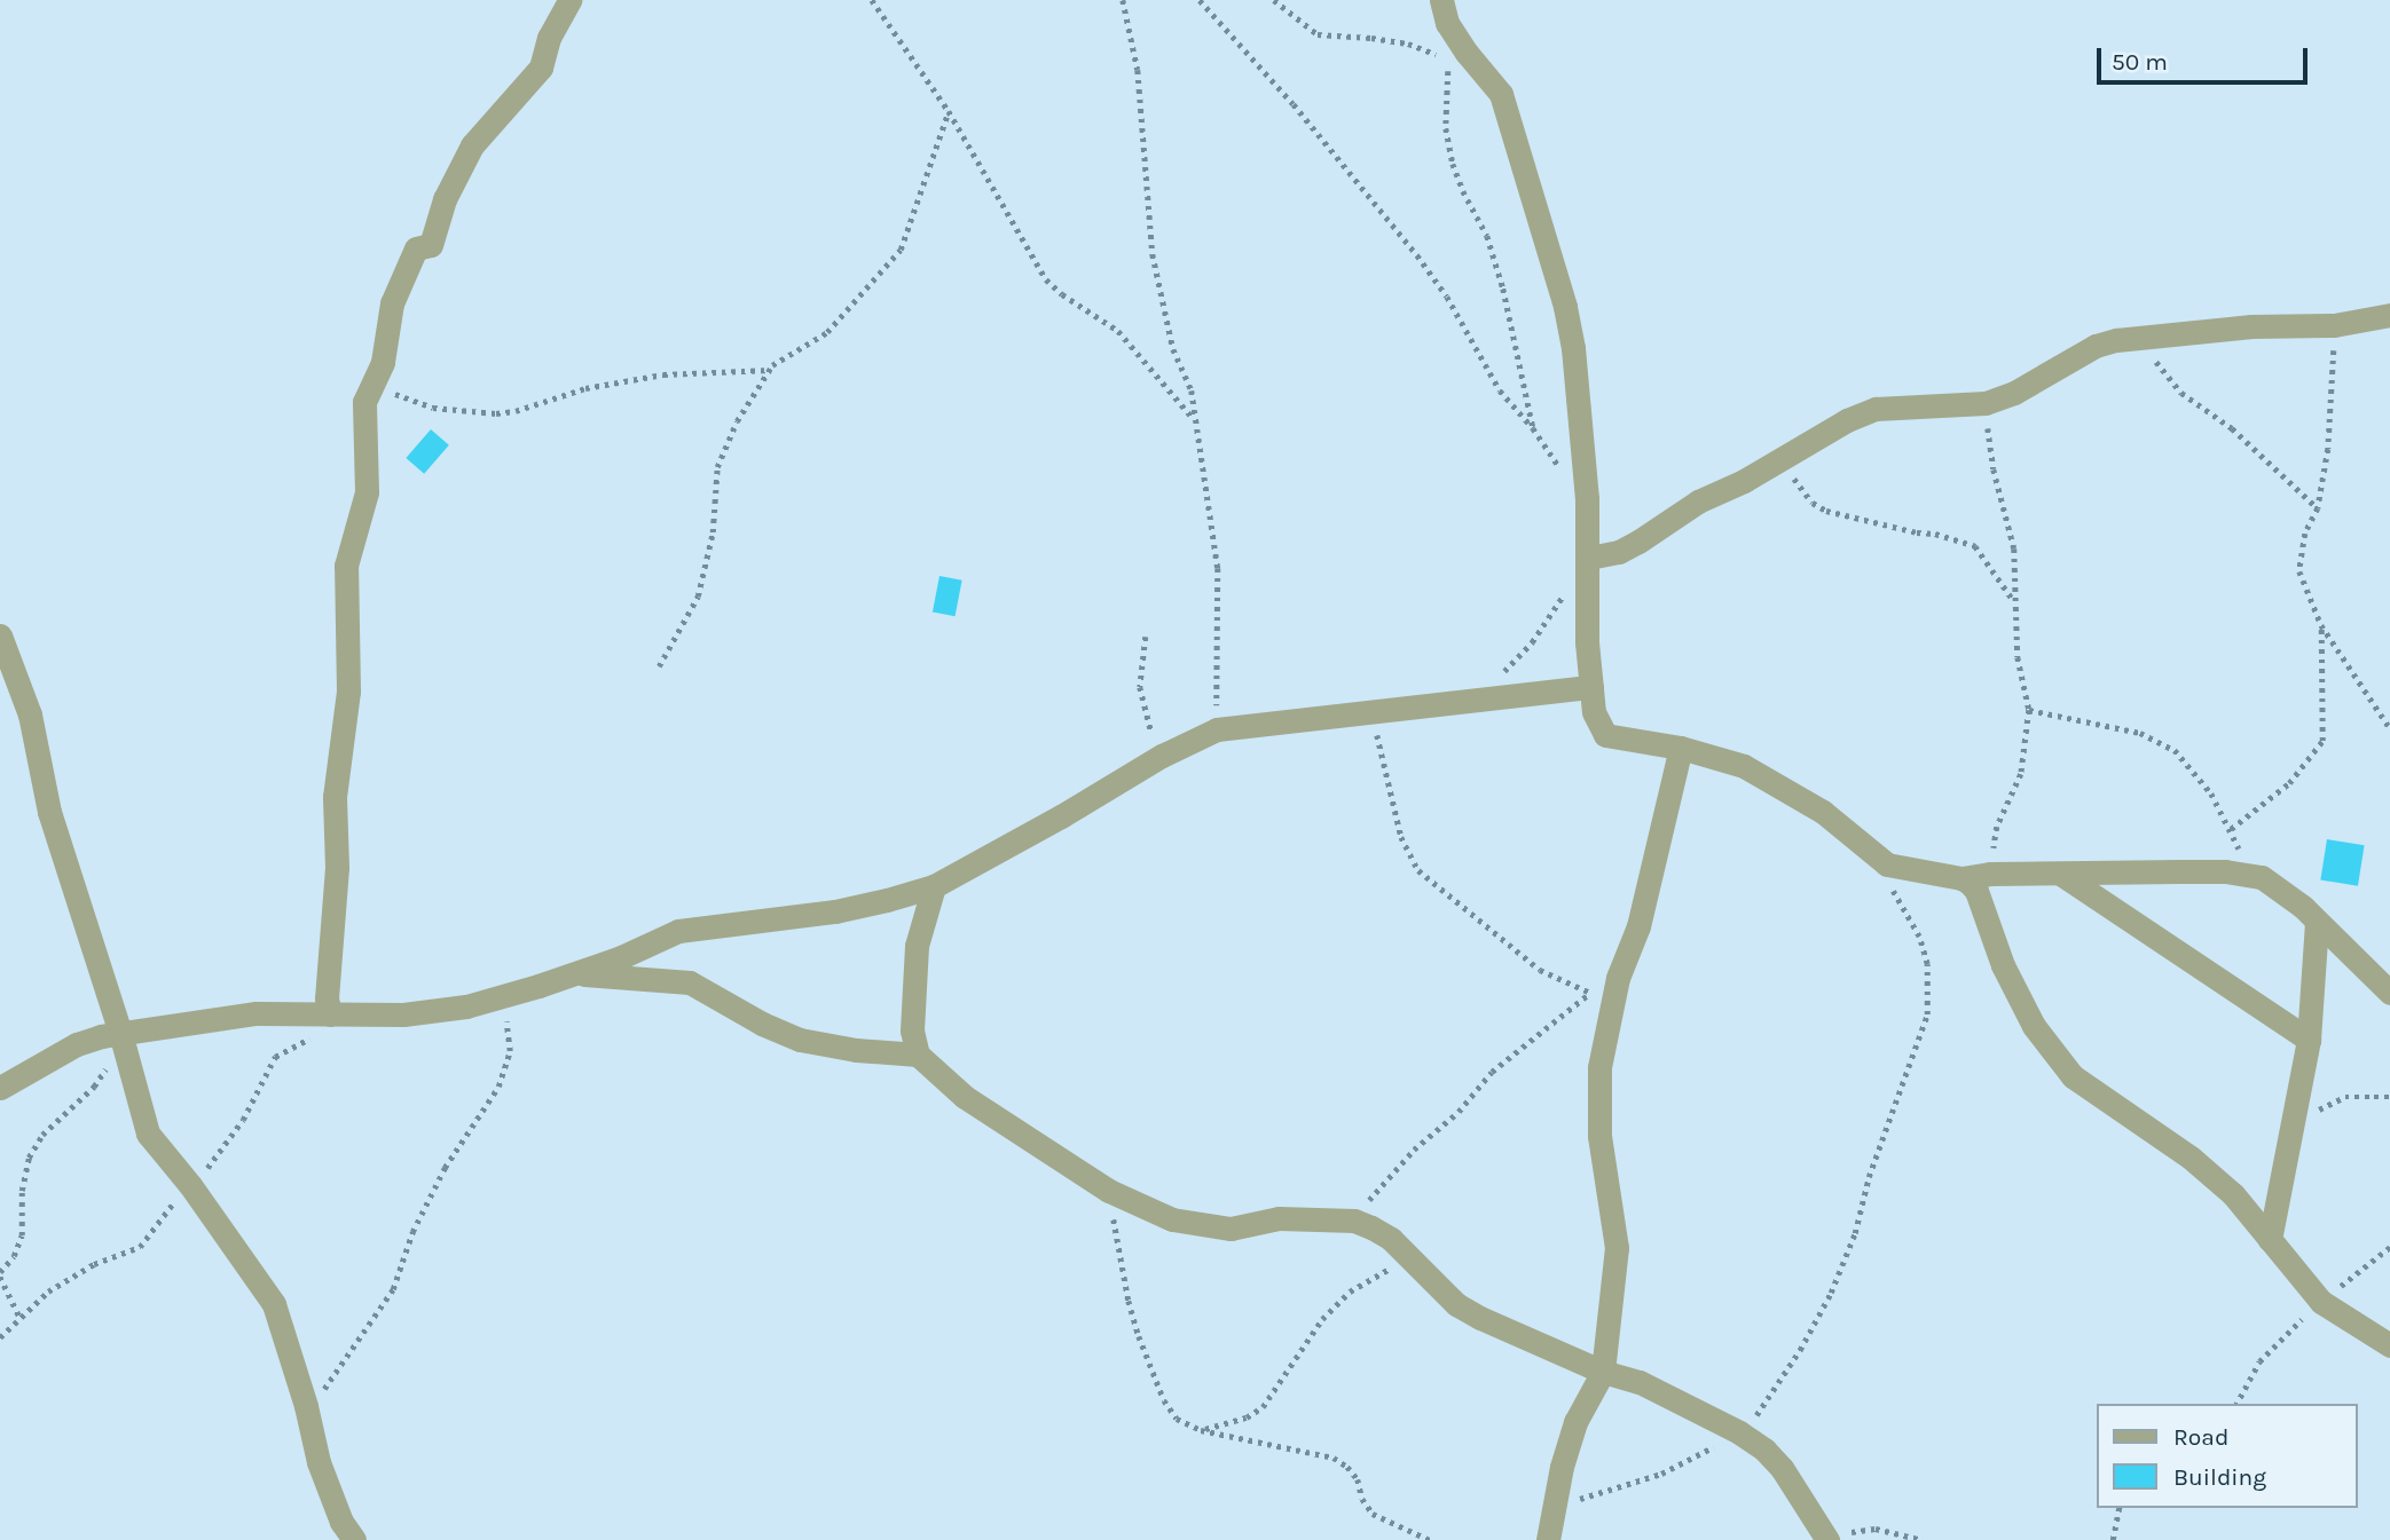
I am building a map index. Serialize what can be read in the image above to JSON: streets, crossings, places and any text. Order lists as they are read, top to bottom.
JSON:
{
  "legend": ["Road", "Building"],
  "scale_bar": "50 m"
}
